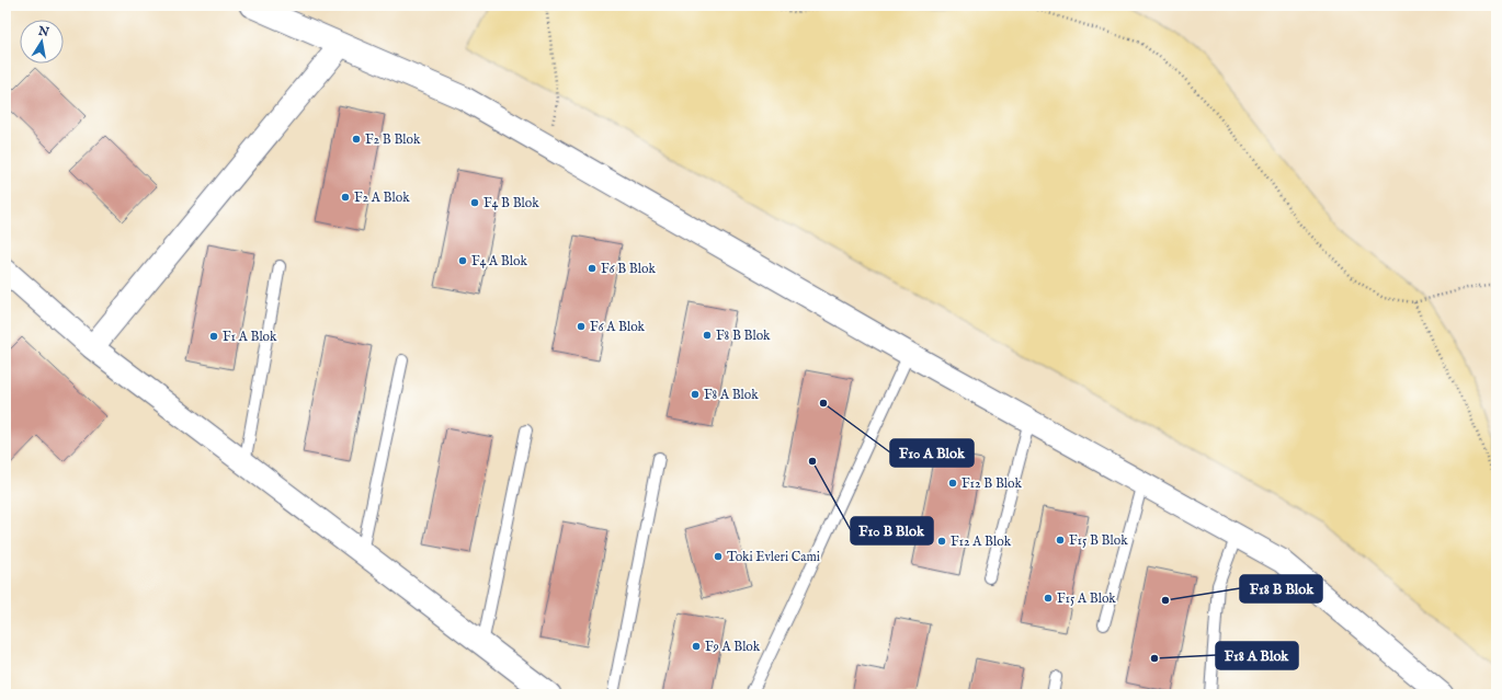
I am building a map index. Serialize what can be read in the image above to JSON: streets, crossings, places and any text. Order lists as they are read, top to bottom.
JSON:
{
  "places": [
    "F2 B Blok",
    "F2 A Blok",
    "F4 B Blok",
    "F4 A Blok",
    "F6 B Blok",
    "F6 A Blok",
    "F8 B Blok",
    "F1 A Blok",
    "F8 A Blok",
    "F10 A Blok",
    "F10 B Blok",
    "F12 B Blok",
    "F15 B Blok",
    "F12 A Blok",
    "Toki Evleri Cami",
    "F15 A Blok",
    "F18 B Blok",
    "F9 A Blok",
    "F18 A Blok"
  ],
  "north": "top"
}
